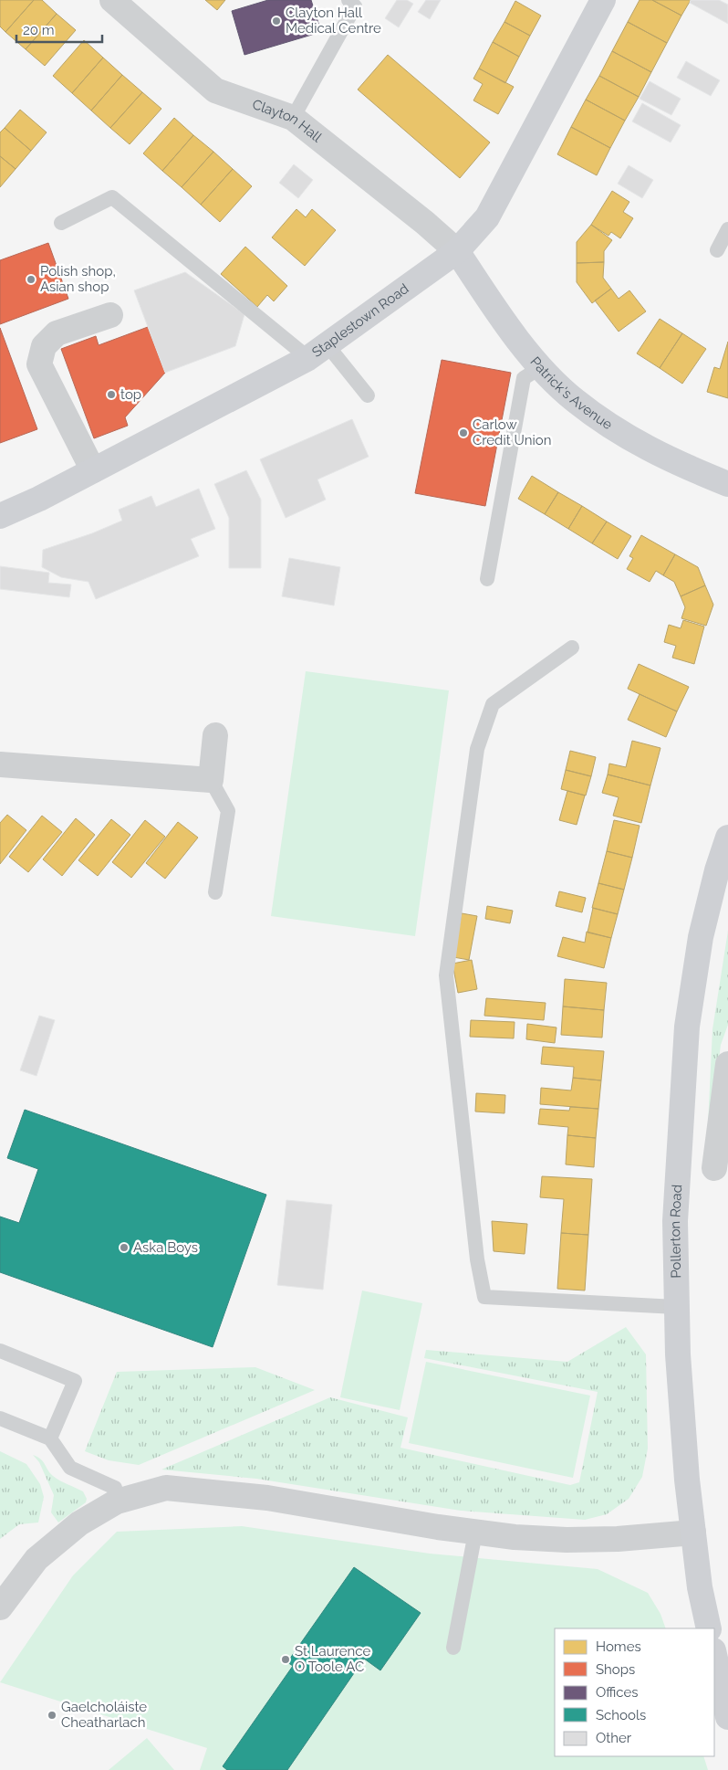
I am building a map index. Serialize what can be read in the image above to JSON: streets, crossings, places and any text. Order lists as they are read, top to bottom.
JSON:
{
  "streets": {
    "main road": ["Staplestown Road", "Patrick's Avenue", "Pollerton Road"],
    "street": ["Clayton Hall"]
  },
  "crossings": [
    ["Clayton Hall", "Staplestown Road"],
    ["Clayton Hall", "Patrick's Avenue"],
    ["Staplestown Road", "Patrick's Avenue"]
  ],
  "places": [
    "Clayton Hall Medical Centre",
    "Polish shop, Asian shop",
    "top",
    "Carlow Credit Union",
    "Aska Boys",
    "St Laurence O Toole AC",
    "Gaelcholáiste Cheatharlach"
  ],
  "legend": [
    "Homes",
    "Shops",
    "Offices",
    "Schools",
    "Other"
  ],
  "scale_bar": "20 m"
}
